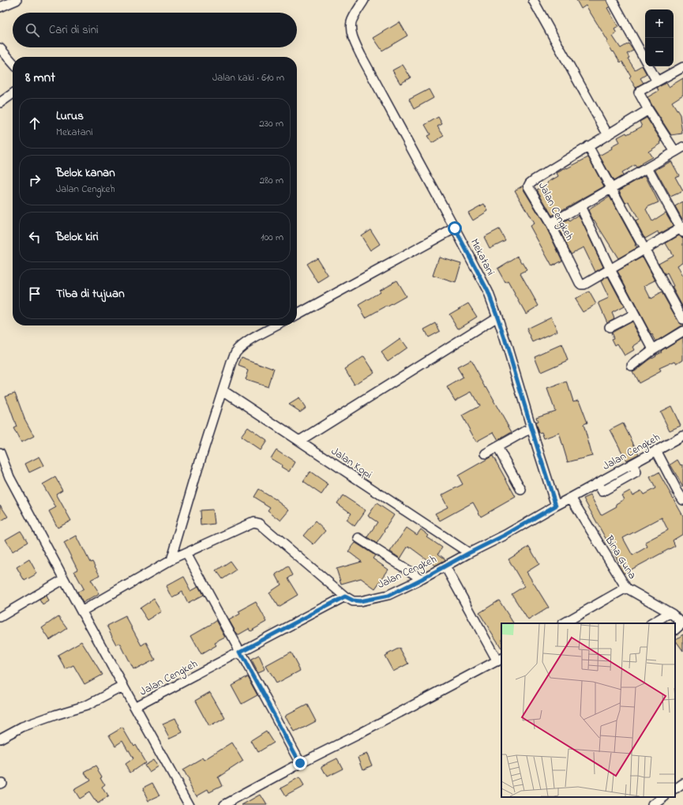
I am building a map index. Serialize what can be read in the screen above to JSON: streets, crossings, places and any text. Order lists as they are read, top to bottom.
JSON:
{
  "streets": {
    "street": [
      "Jalan Cengkeh",
      "Mekatani",
      "Jalan Kopi",
      "Bina Guna"
    ]
  },
  "crossings": [
    ["Jalan Cengkeh", "Mekatani"],
    ["Jalan Cengkeh", "Jalan Kopi"],
    ["Jalan Cengkeh", "Bina Guna"]
  ],
  "page": {
    "map_buttons": ["+", "−"],
    "search": "Cari di sini",
    "heading": ["8 mnt", "Jalan kaki · 610 m"],
    "list": [
      ["Lurus", "Mekatani", "230 m"],
      ["Belok kanan", "Jalan Cengkeh", "280 m"],
      ["Belok kiri", "100 m"],
      "Tiba di tujuan"
    ]
  }
}
